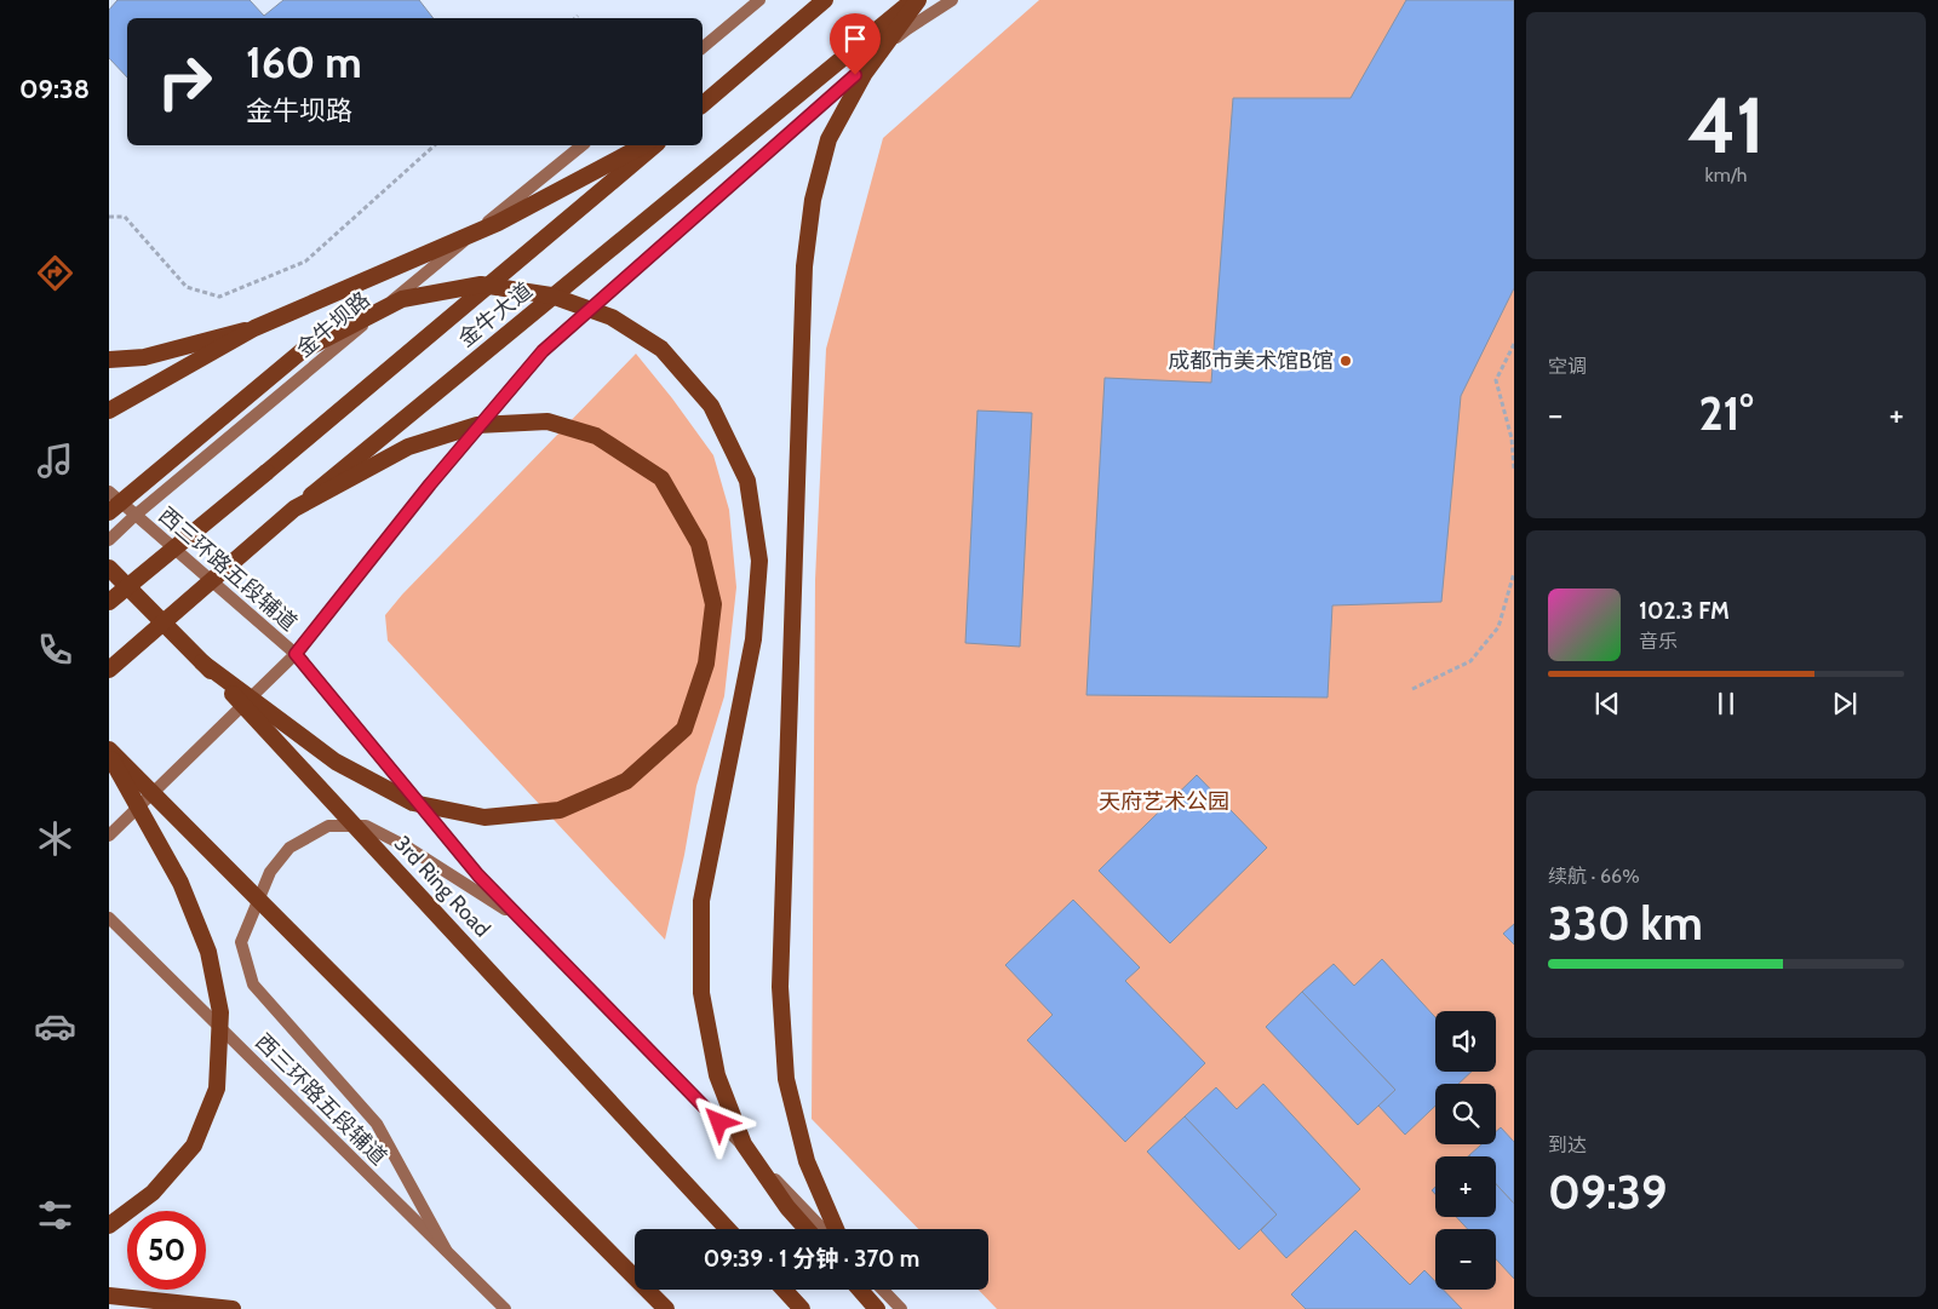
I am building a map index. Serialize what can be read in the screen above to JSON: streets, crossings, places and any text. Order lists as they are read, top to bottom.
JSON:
{
  "streets": {
    "highway": ["金牛大道", "3rd Ring Road"],
    "main road": ["金牛坝路", "西三环路五段辅道"]
  },
  "crossings": [
    ["金牛坝路", "西三环路五段辅道"]
  ],
  "parks": ["天府艺术公园"],
  "places": ["成都市美术馆B馆"],
  "page": {
    "tabs": "09:38",
    "tile": [
      ["41", "km/h"],
      "空调",
      ["续航 · 66%", "330 km"],
      ["到达", "09:39"]
    ],
    "turn": ["160 m", "金牛坝路"],
    "heat": ["−", "21°", "+"],
    "song": ["102.3 FM", "音乐"],
    "map_buttons": ["+", "−"],
    "limit": "50",
    "trip": "09:39 · 1 分钟 · 370 m"
  }
}
